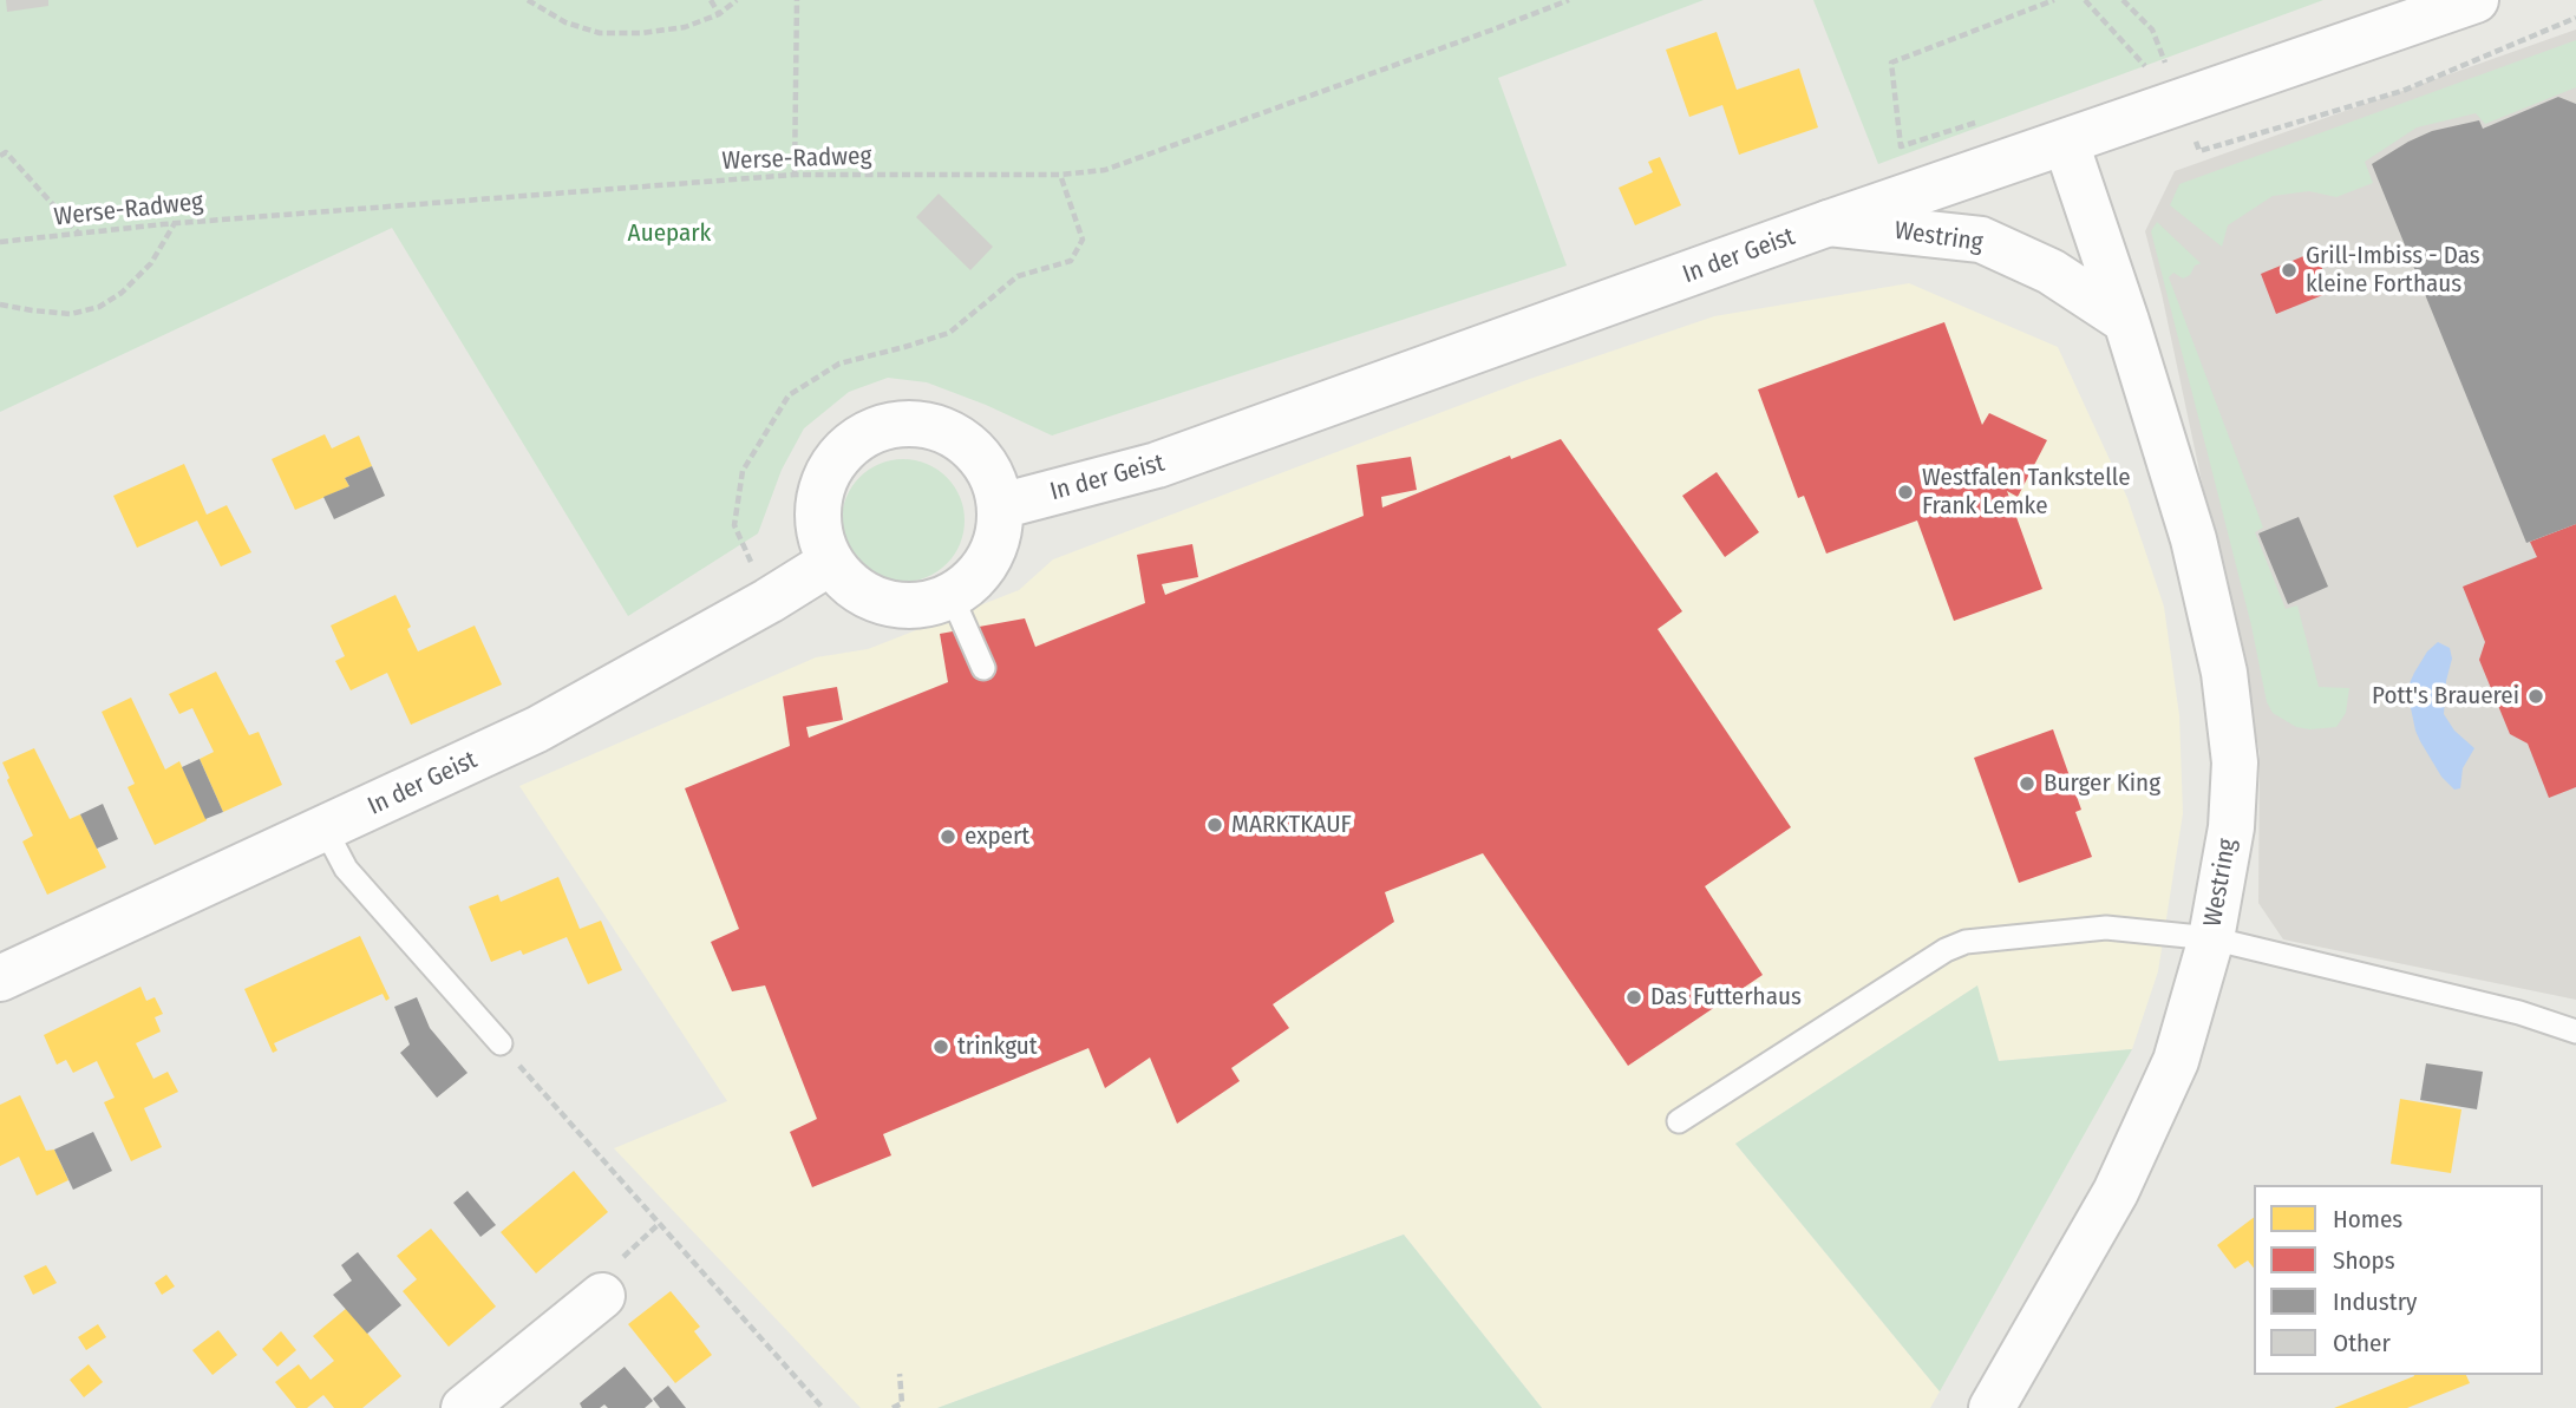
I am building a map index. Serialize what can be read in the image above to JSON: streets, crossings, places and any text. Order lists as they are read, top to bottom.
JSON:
{
  "streets": {
    "main road": ["Westring", "In der Geist"],
    "path": ["Werse-Radweg"]
  },
  "crossings": [
    ["Westring", "In der Geist"]
  ],
  "parks": ["Auepark"],
  "places": [
    "Grill-Imbiss - Das kleine Forthaus",
    "Westfalen Tankstelle Frank Lemke",
    "Pott's Brauerei",
    "Burger King",
    "MARKTKAUF",
    "expert",
    "Das Futterhaus",
    "trinkgut"
  ],
  "legend": [
    "Homes",
    "Shops",
    "Industry",
    "Other"
  ]
}
